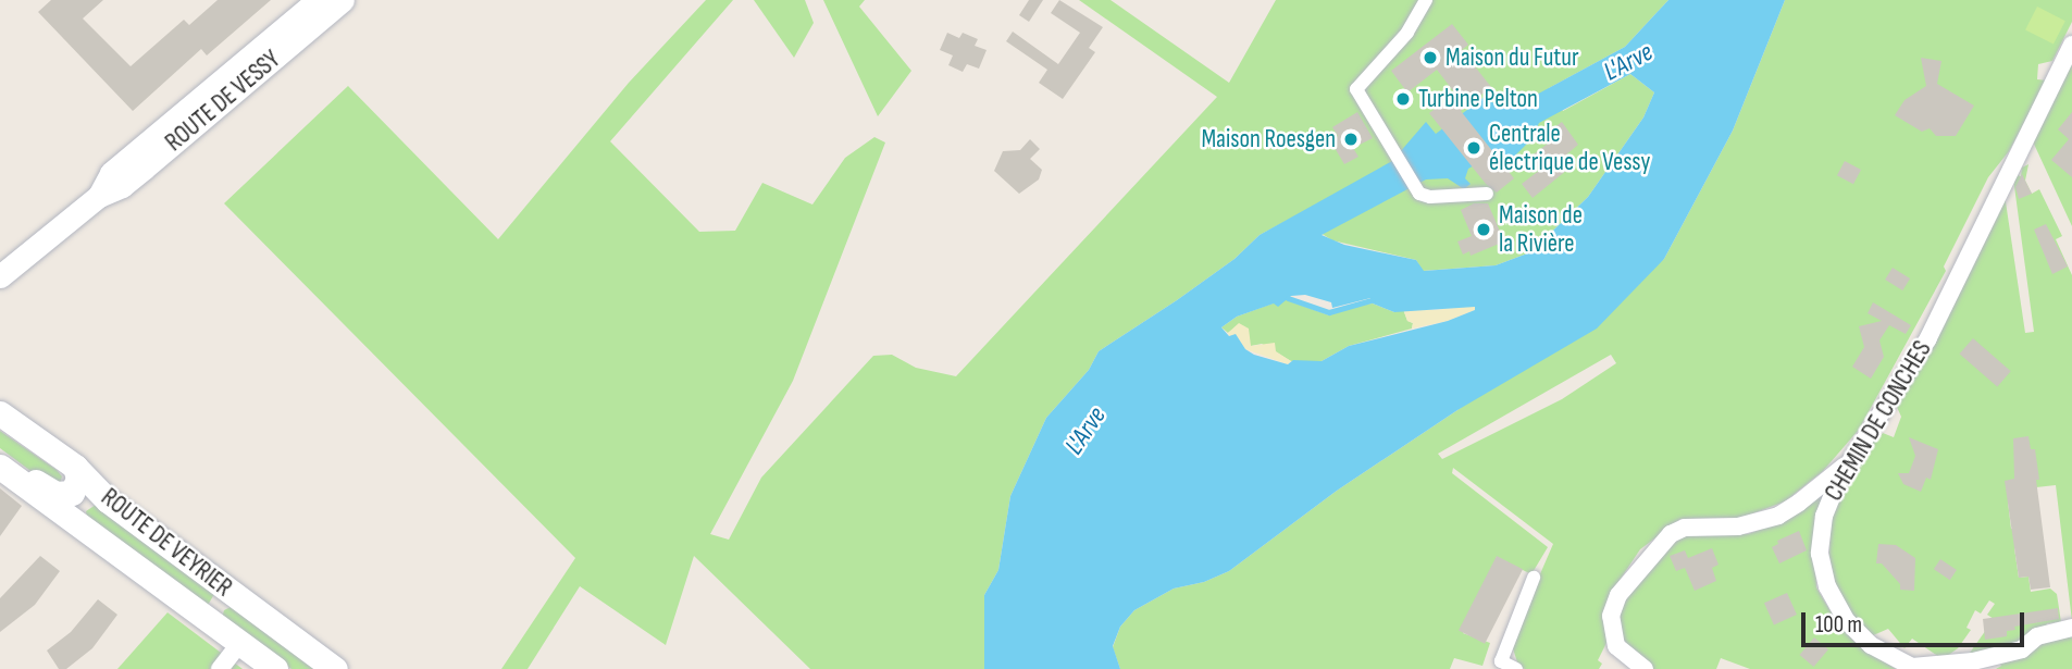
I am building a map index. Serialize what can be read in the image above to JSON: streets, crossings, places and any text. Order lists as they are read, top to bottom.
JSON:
{
  "streets": {
    "main road": ["ROUTE DE VEYRIER"],
    "street": ["ROUTE DE VESSY", "CHEMIN DE CONCHES"]
  },
  "water": ["L'Arve"],
  "places": [
    "Maison du Futur",
    "Turbine Pelton",
    "Maison Roesgen",
    "Centrale électrique de Vessy",
    "Maison de la Rivière"
  ],
  "scale_bar": "100 m"
}
